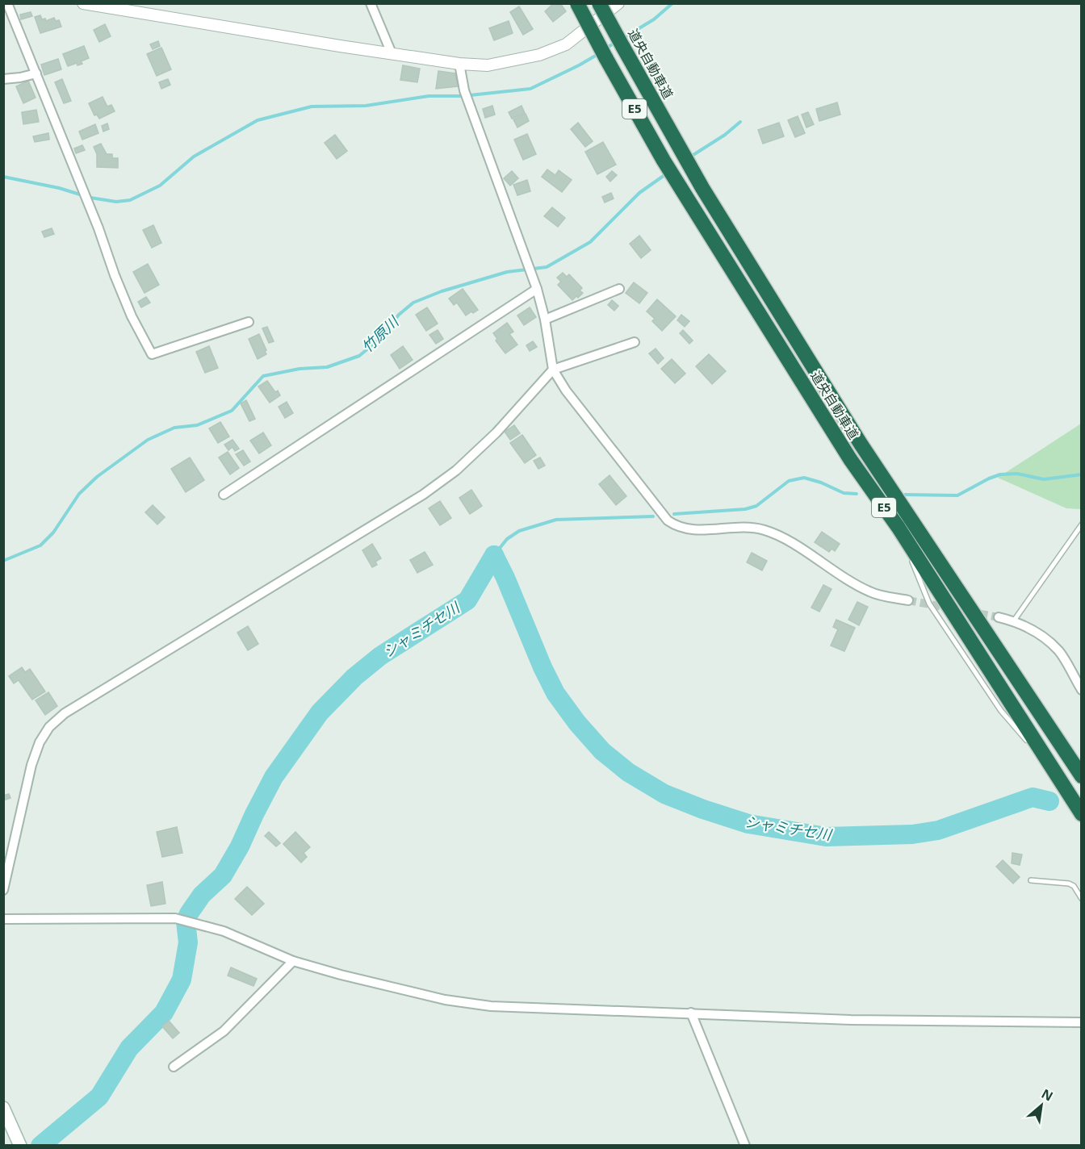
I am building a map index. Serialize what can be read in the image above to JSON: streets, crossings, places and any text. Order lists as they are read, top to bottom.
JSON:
{
  "streets": {
    "highway": ["道央自動車道", "E5"]
  },
  "water": ["竹原川", "シャミチセ川"],
  "north": "top right"
}
